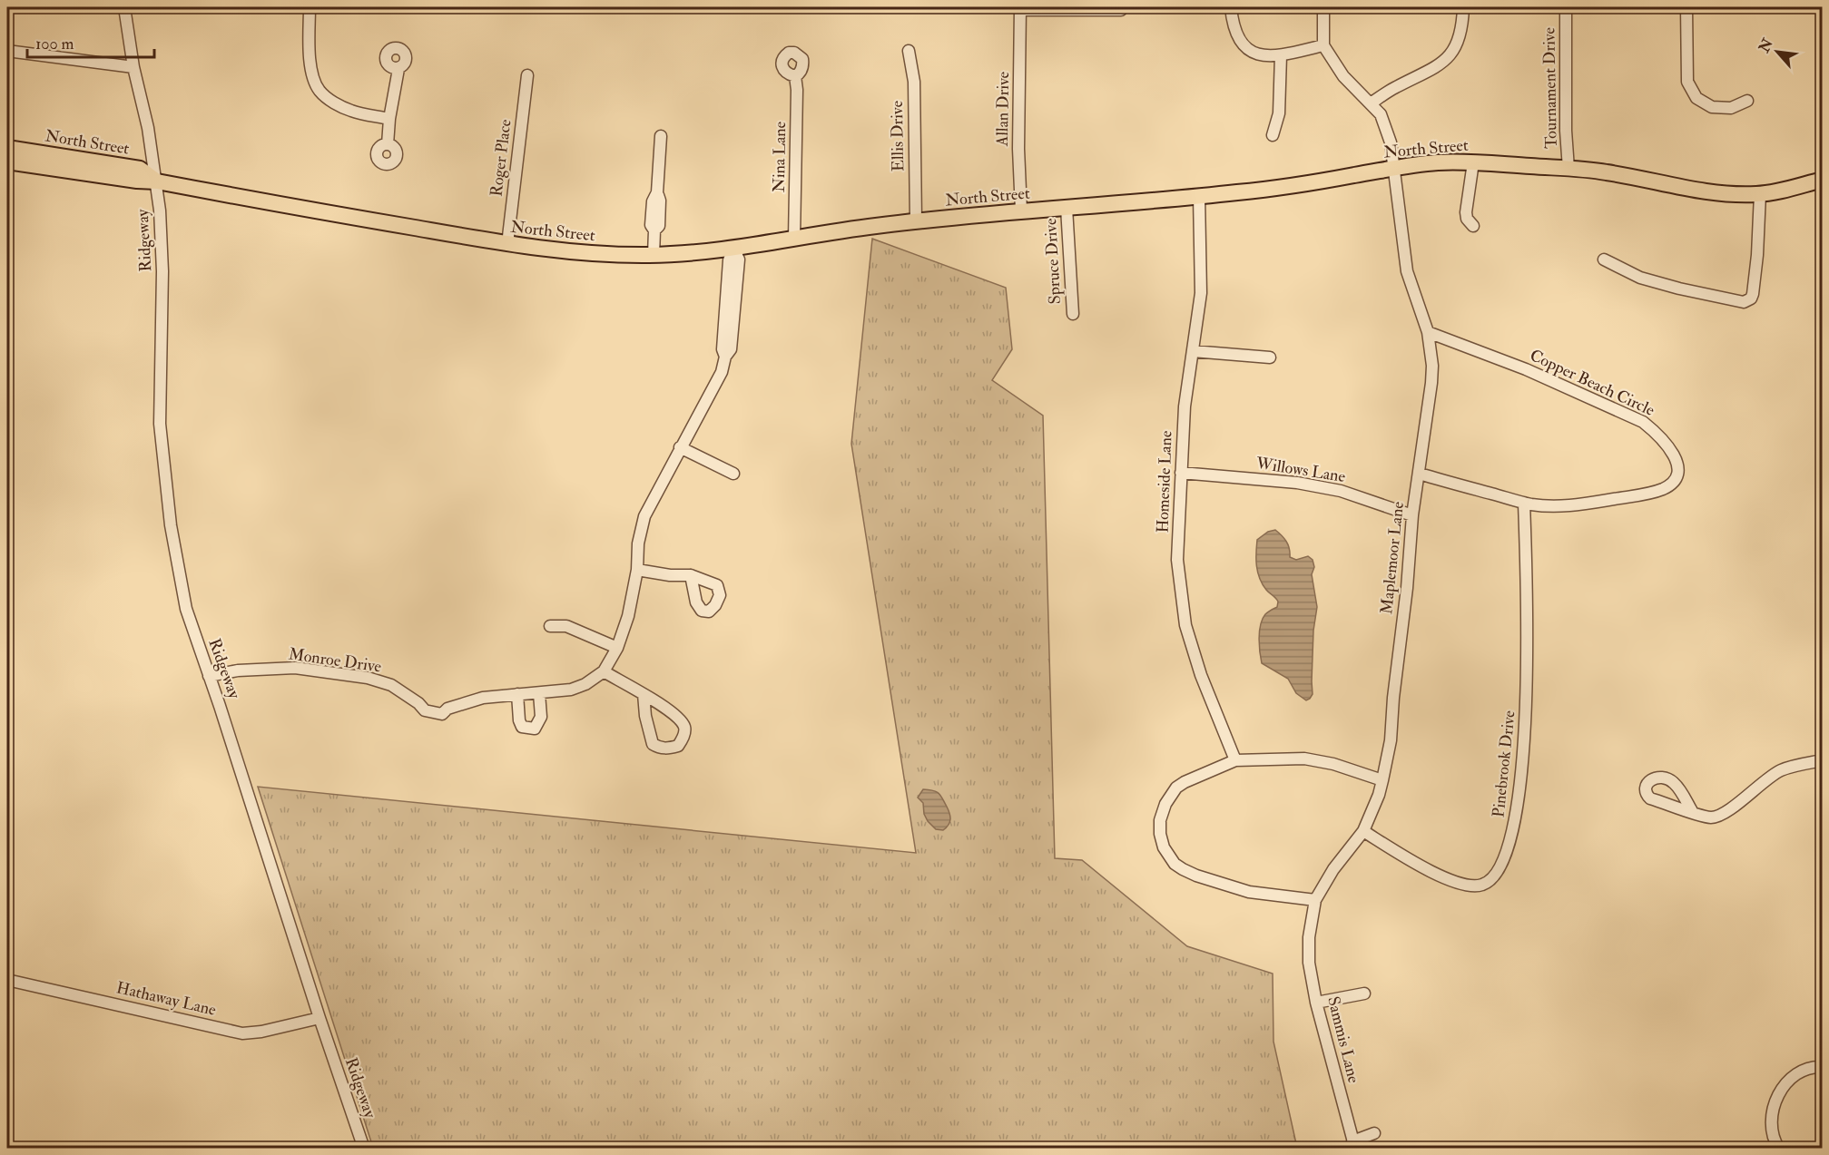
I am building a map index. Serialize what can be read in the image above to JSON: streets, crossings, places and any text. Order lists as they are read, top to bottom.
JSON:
{
  "streets": {
    "main road": ["North Street"],
    "street": [
      "Tournament Drive",
      "Allan Drive",
      "Ellis Drive",
      "Nina Lane",
      "Roger Place",
      "Ridgeway",
      "Spruce Drive",
      "Copper Beach Circle",
      "Willows Lane",
      "Homeside Lane",
      "Maplemoor Lane",
      "Monroe Drive",
      "Pinebrook Drive",
      "Hathaway Lane",
      "Sammis Lane"
    ]
  },
  "crossings": [
    ["Tournament Drive", "North Street"],
    ["Allan Drive", "North Street"],
    ["Ellis Drive", "North Street"],
    ["North Street", "Nina Lane"],
    ["North Street", "Roger Place"],
    ["North Street", "Ridgeway"],
    ["North Street", "Spruce Drive"],
    ["North Street", "Homeside Lane"],
    ["North Street", "Maplemoor Lane"],
    ["Ridgeway", "Monroe Drive"],
    ["Ridgeway", "Hathaway Lane"],
    ["Copper Beach Circle", "Maplemoor Lane"],
    ["Copper Beach Circle", "Pinebrook Drive"],
    ["Willows Lane", "Homeside Lane"],
    ["Willows Lane", "Maplemoor Lane"],
    ["Maplemoor Lane", "Pinebrook Drive"],
    ["Maplemoor Lane", "Sammis Lane"]
  ],
  "scale_bar": "100 m",
  "north": "top left"
}
